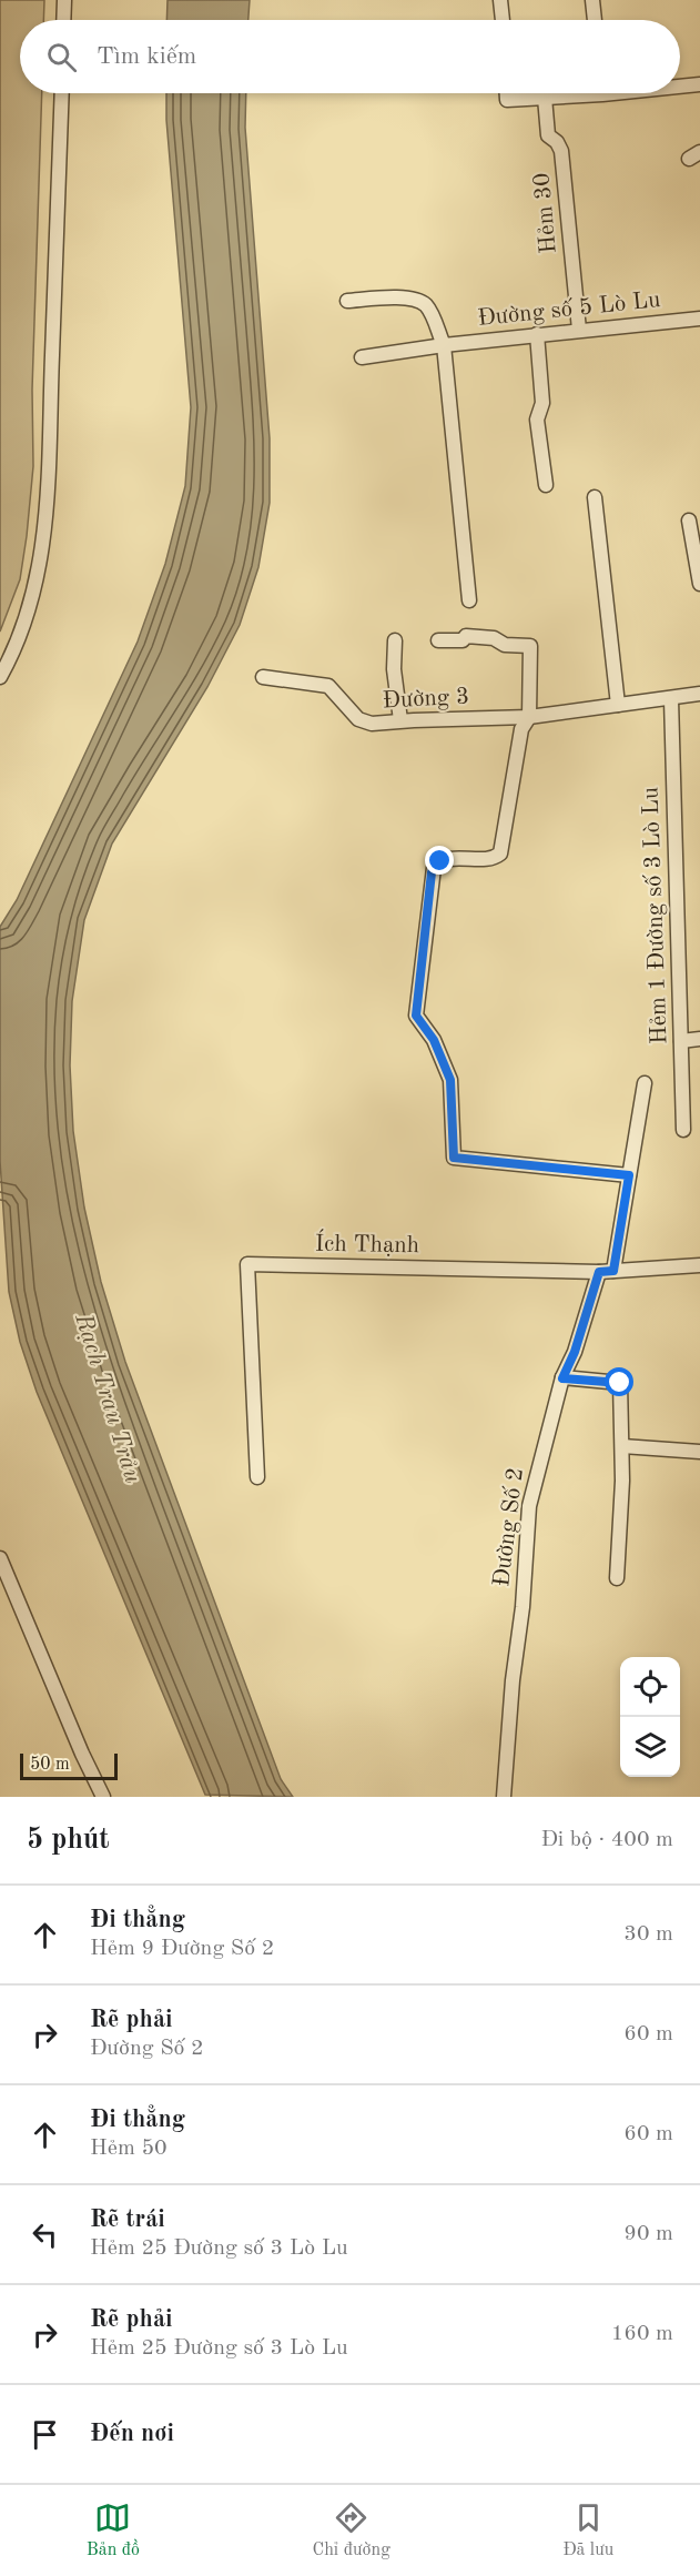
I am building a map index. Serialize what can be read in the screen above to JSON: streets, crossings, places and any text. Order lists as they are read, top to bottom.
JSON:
{
  "streets": {
    "street": [
      "Hẻm 30",
      "Đường số 5 Lò Lu",
      "Đường 3",
      "Hẻm 1 Đường số 3 Lò Lu",
      "Ích Thạnh",
      "Đường Số 2"
    ]
  },
  "crossings": [
    ["Hẻm 30", "Đường số 5 Lò Lu"],
    ["Đường 3", "Hẻm 1 Đường số 3 Lò Lu"],
    ["Ích Thạnh", "Đường Số 2"]
  ],
  "water": ["Rạch Trau Trảu"],
  "scale_bar": "50 m",
  "page": {
    "search": "Tìm kiếm",
    "scale": "50 m",
    "heading": ["5 phút", "Đi bộ · 400 m"],
    "list": [
      ["Đi thẳng", "Hẻm 9 Đường Số 2", "30 m"],
      ["Rẽ phải", "Đường Số 2", "60 m"],
      ["Đi thẳng", "Hẻm 50", "60 m"],
      ["Rẽ trái", "Hẻm 25 Đường số 3 Lò Lu", "90 m"],
      ["Rẽ phải", "Hẻm 25 Đường số 3 Lò Lu", "160 m"],
      "Đến nơi"
    ],
    "nav": ["Bản đồ", "Chỉ đường", "Đã lưu"]
  }
}
